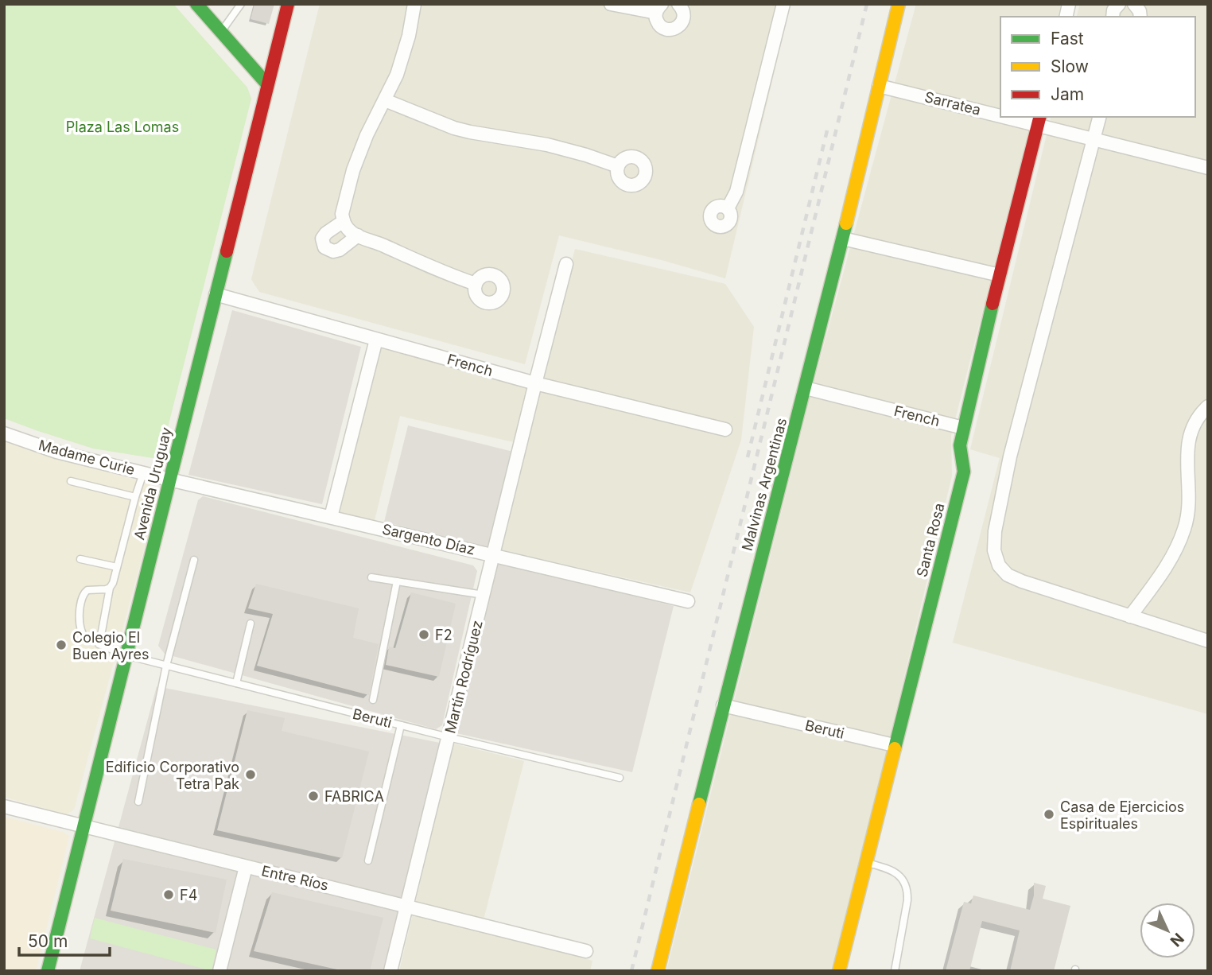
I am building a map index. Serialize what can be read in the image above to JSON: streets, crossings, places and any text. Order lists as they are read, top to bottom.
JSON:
{
  "streets": {
    "street": [
      "Sarratea",
      "French",
      "Madame Curie",
      "Avenida Uruguay",
      "Malvinas Argentinas",
      "Sargento Díaz",
      "Santa Rosa",
      "Martín Rodríguez",
      "Beruti",
      "Entre Ríos"
    ]
  },
  "crossings": [
    ["Sarratea", "Malvinas Argentinas"],
    ["Sarratea", "Santa Rosa"],
    ["French", "Avenida Uruguay"],
    ["French", "Malvinas Argentinas"],
    ["French", "Santa Rosa"],
    ["French", "Martín Rodríguez"],
    ["Madame Curie", "Avenida Uruguay"],
    ["Madame Curie", "Sargento Díaz"],
    ["Avenida Uruguay", "Sargento Díaz"],
    ["Avenida Uruguay", "Beruti"],
    ["Avenida Uruguay", "Entre Ríos"],
    ["Malvinas Argentinas", "Beruti"],
    ["Sargento Díaz", "Martín Rodríguez"],
    ["Santa Rosa", "Beruti"],
    ["Martín Rodríguez", "Beruti"],
    ["Martín Rodríguez", "Entre Ríos"]
  ],
  "parks": ["Plaza Las Lomas"],
  "places": [
    "F2",
    "Colegio El Buen Ayres",
    "Edificio Corporativo Tetra Pak",
    "FABRICA",
    "Casa de Ejercicios Espirituales",
    "F4"
  ],
  "legend": ["Fast", "Slow", "Jam"],
  "scale_bar": "50 m",
  "north": "bottom right"
}
